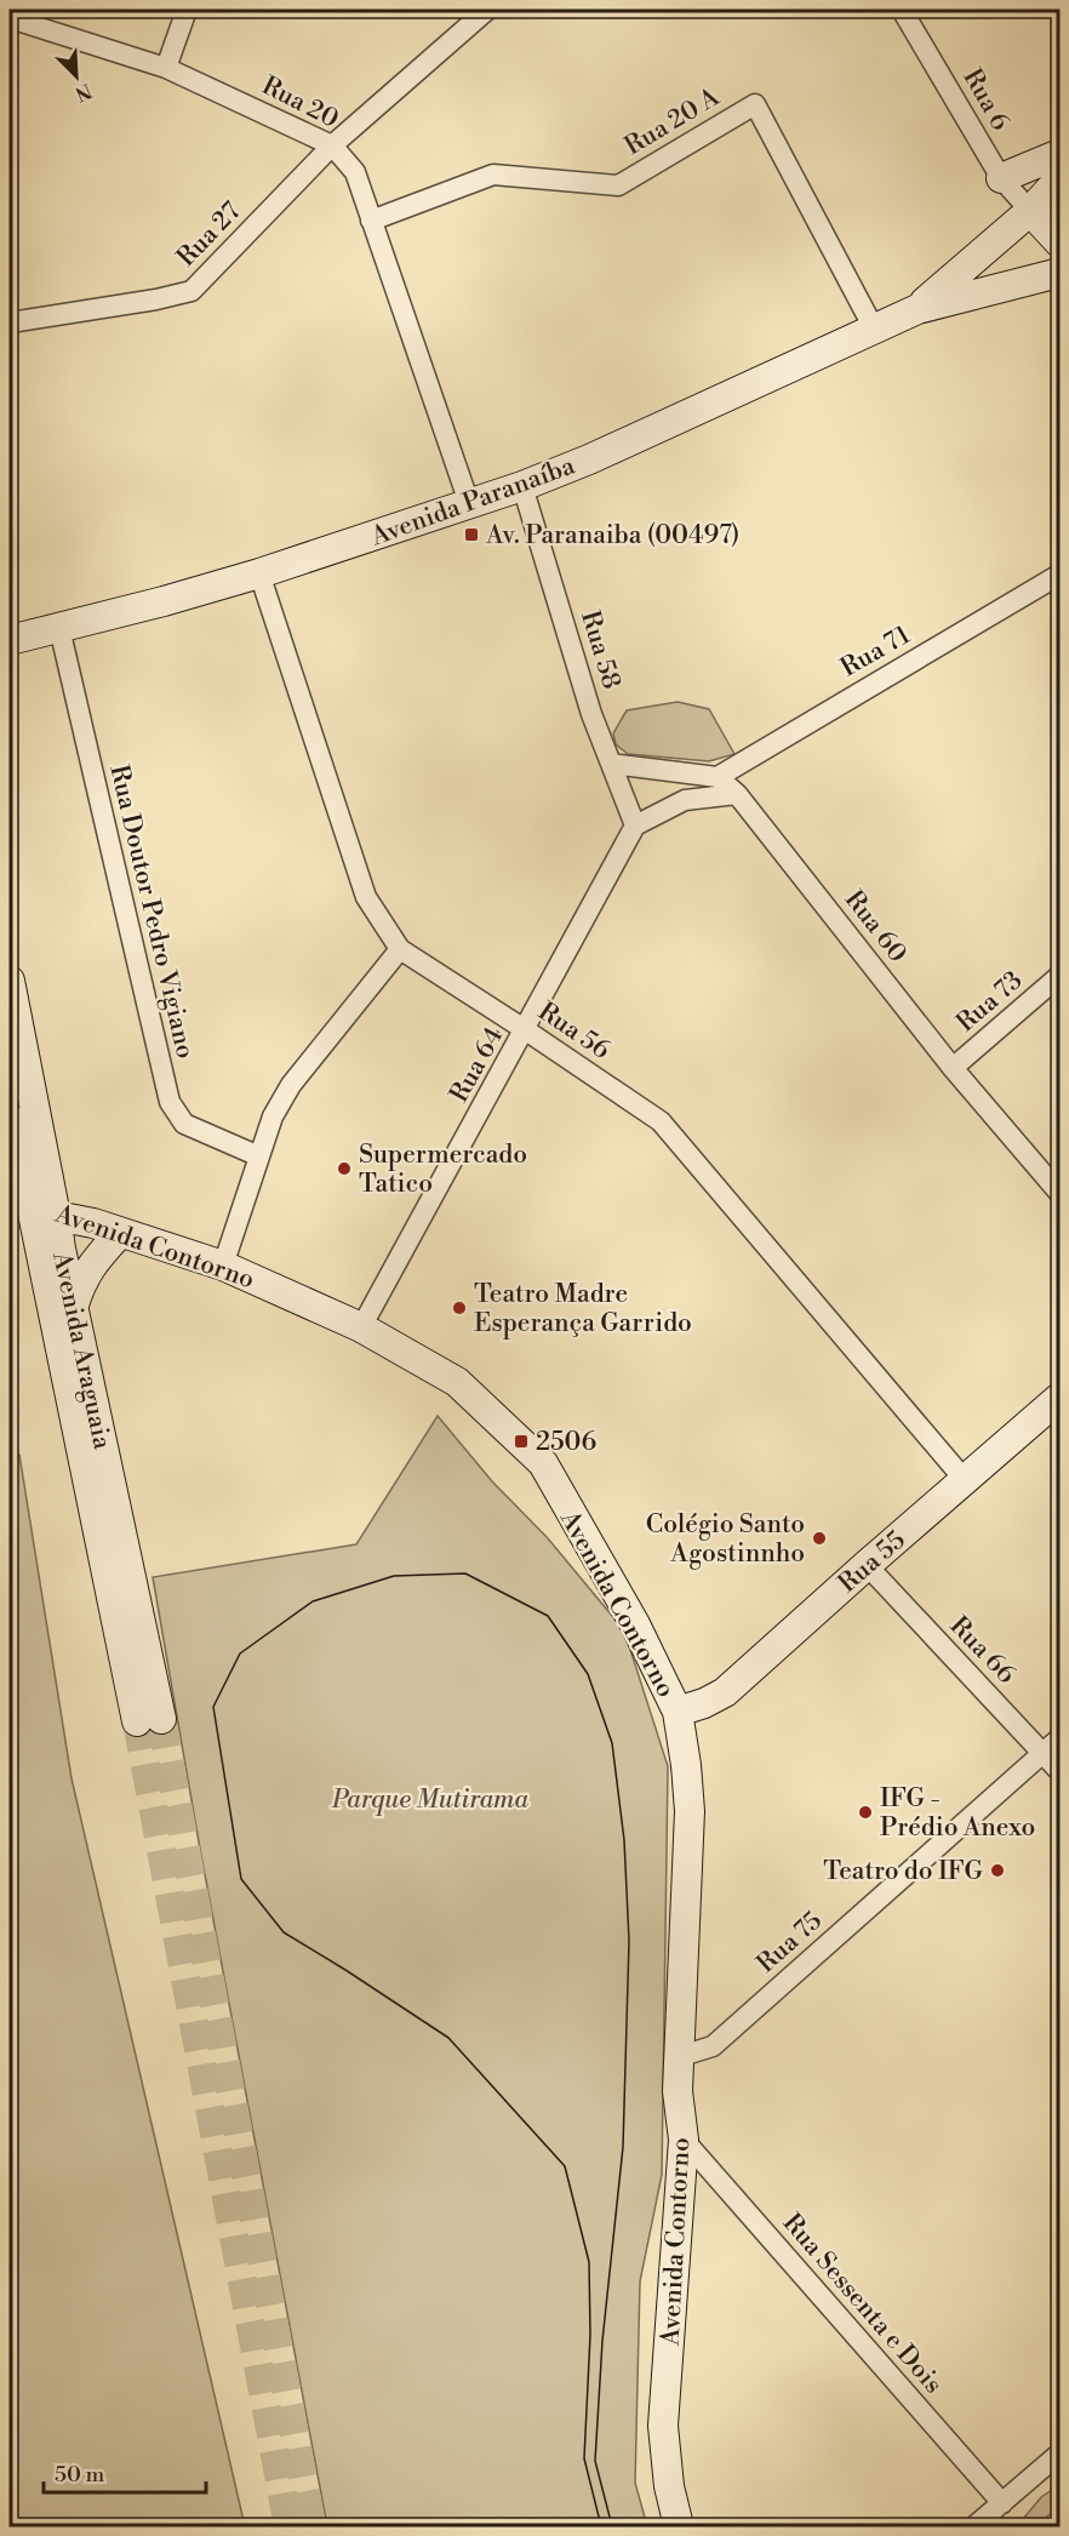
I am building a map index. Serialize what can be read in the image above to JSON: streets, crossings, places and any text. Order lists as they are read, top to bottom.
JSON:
{
  "streets": {
    "main road": [
      "Avenida Paranaíba",
      "Avenida Contorno",
      "Avenida Araguaia",
      "Rua 55"
    ],
    "street": [
      "Rua 6",
      "Rua 20",
      "Rua 20 A",
      "Rua 27",
      "Rua 58",
      "Rua 71",
      "Rua Doutor Pedro Vigiano",
      "Rua 60",
      "Rua 73",
      "Rua 56",
      "Rua 64",
      "Rua 66",
      "Rua 75",
      "Rua Sessenta e Dois"
    ]
  },
  "crossings": [
    ["Rua 6", "Avenida Paranaíba"],
    ["Rua 20", "Rua 20 A"],
    ["Rua 20", "Rua 27"],
    ["Rua 20", "Avenida Paranaíba"],
    ["Rua 20 A", "Avenida Paranaíba"],
    ["Avenida Paranaíba", "Rua 58"],
    ["Avenida Paranaíba", "Rua Doutor Pedro Vigiano"],
    ["Avenida Paranaíba", "Rua 56"],
    ["Rua 58", "Rua 64"],
    ["Rua 71", "Rua 60"],
    ["Rua 60", "Rua 73"],
    ["Rua 56", "Rua 64"],
    ["Rua 56", "Rua 55"],
    ["Rua 64", "Avenida Contorno"],
    ["Avenida Contorno", "Avenida Araguaia"],
    ["Avenida Contorno", "Rua 55"],
    ["Avenida Contorno", "Rua 75"],
    ["Avenida Contorno", "Rua Sessenta e Dois"],
    ["Rua 55", "Rua 66"],
    ["Rua 66", "Rua 75"]
  ],
  "parks": ["Parque Mutirama"],
  "places": {
    "transit": ["Av. Paranaiba (00497)", "2506"],
    "other": [
      "Supermercado Tatico",
      "Teatro Madre Esperança Garrido",
      "Colégio Santo Agostinnho",
      "IFG - Prédio Anexo",
      "Teatro do IFG"
    ]
  },
  "scale_bar": "50 m",
  "north": "bottom right"
}
